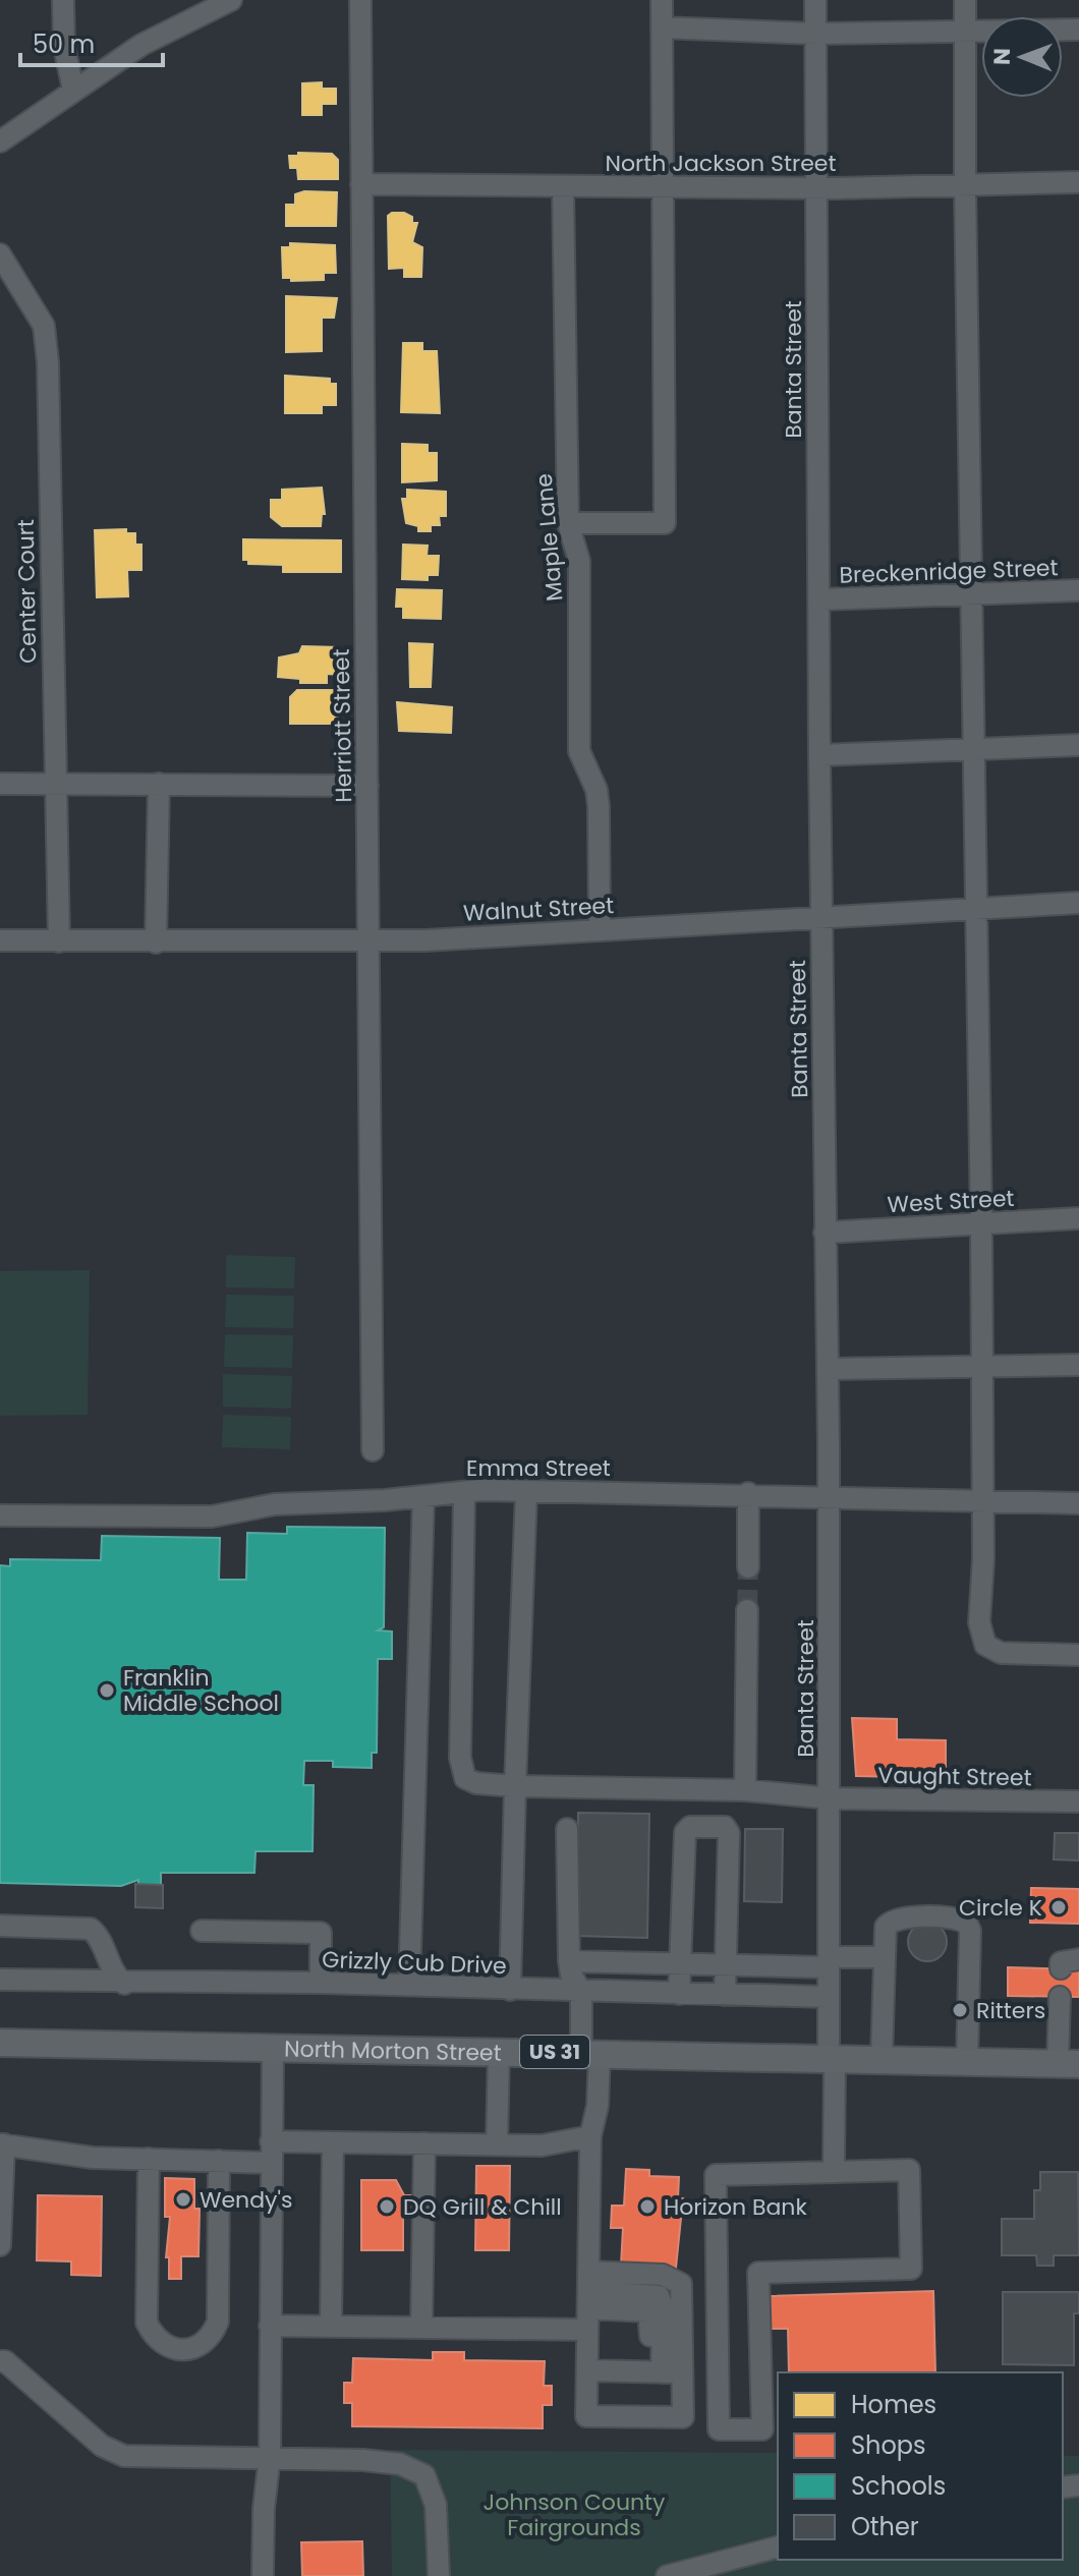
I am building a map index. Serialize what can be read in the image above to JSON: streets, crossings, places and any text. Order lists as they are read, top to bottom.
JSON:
{
  "streets": {
    "main road": ["North Morton Street", "US 31"],
    "street": [
      "North Jackson Street",
      "Banta Street",
      "Maple Lane",
      "Breckenridge Street",
      "Center Court",
      "Herriott Street",
      "Walnut Street",
      "West Street",
      "Emma Street",
      "Vaught Street",
      "Grizzly Cub Drive"
    ]
  },
  "crossings": [
    ["North Jackson Street", "Banta Street"],
    ["North Jackson Street", "Maple Lane"],
    ["North Jackson Street", "Herriott Street"],
    ["Banta Street", "Breckenridge Street"],
    ["Banta Street", "Walnut Street"],
    ["Banta Street", "West Street"],
    ["Banta Street", "Emma Street"],
    ["Banta Street", "Vaught Street"],
    ["Banta Street", "Grizzly Cub Drive"],
    ["Banta Street", "North Morton Street"],
    ["Maple Lane", "Walnut Street"],
    ["Center Court", "Walnut Street"],
    ["Herriott Street", "Walnut Street"],
    ["Emma Street", "Vaught Street"]
  ],
  "parks": ["Johnson County Fairgrounds"],
  "places": [
    "Franklin Middle School",
    "Circle K",
    "Ritters",
    "Wendy's",
    "DQ Grill & Chill",
    "Horizon Bank"
  ],
  "legend": [
    "Homes",
    "Shops",
    "Schools",
    "Other"
  ],
  "scale_bar": "50 m",
  "north": "left"
}
